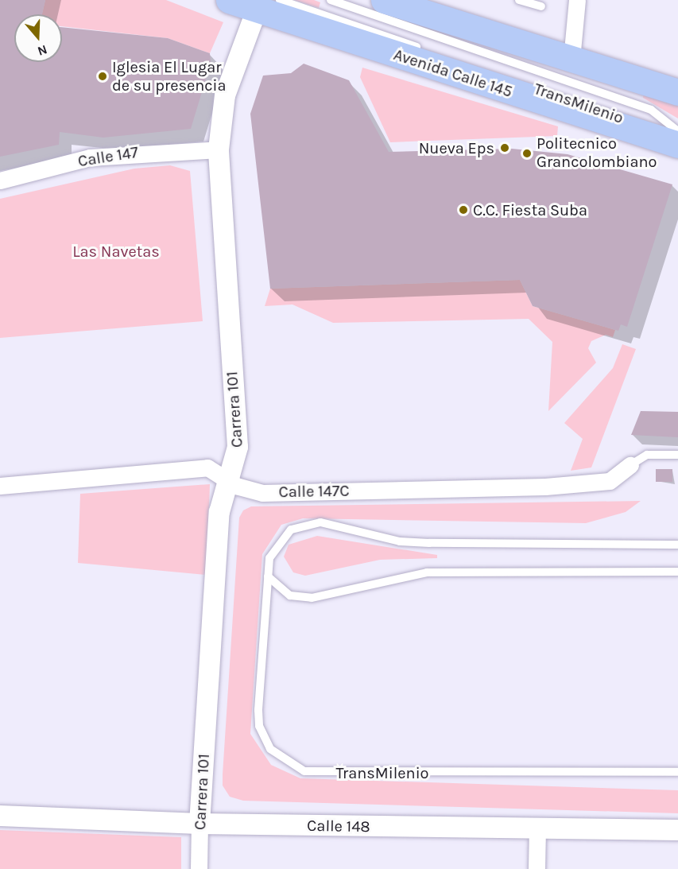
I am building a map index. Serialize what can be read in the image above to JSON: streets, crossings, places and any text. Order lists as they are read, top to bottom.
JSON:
{
  "streets": {
    "main road": ["Avenida Calle 145"],
    "street": [
      "Calle 147",
      "Carrera 101",
      "Calle 147C",
      "Calle 148"
    ],
    "lane": ["TransMilenio"]
  },
  "crossings": [
    ["Avenida Calle 145", "TransMilenio"],
    ["Avenida Calle 145", "Carrera 101"],
    ["Calle 147", "Carrera 101"],
    ["Carrera 101", "Calle 147C"],
    ["Carrera 101", "Calle 148"]
  ],
  "parks": ["Las Navetas"],
  "places": [
    "Iglesia El Lugar de su presencia",
    "Nueva Eps",
    "Politecnico Grancolombiano",
    "C.C. Fiesta Suba"
  ],
  "north": "bottom"
}
